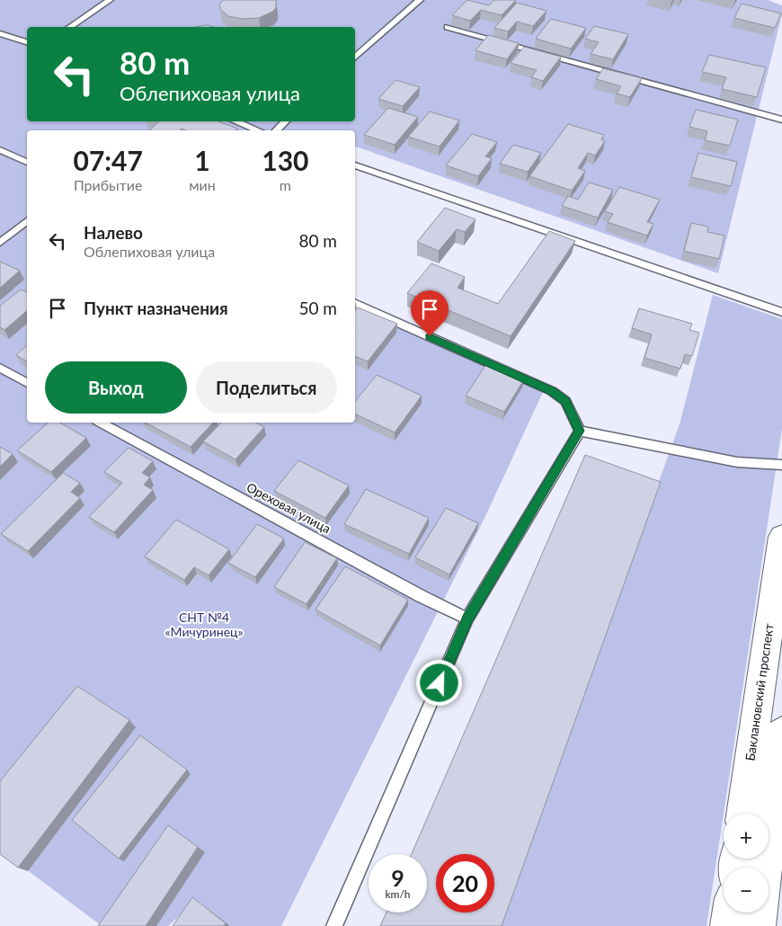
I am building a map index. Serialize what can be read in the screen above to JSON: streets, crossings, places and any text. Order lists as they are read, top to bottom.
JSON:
{
  "streets": {
    "main road": ["Баклановский проспект"],
    "lane": ["Ореховая улица"]
  },
  "parks": ["СНТ №4 «Мичуринец»"],
  "page": {
    "turn": ["80 m", "Облепиховая улица"],
    "eta": [
      "07:47",
      "Прибытие",
      "1",
      "мин",
      "130",
      "m"
    ],
    "list": [
      {
        "name": "Налево",
        "note": "Облепиховая улица",
        "value": "80 m"
      },
      {
        "name": "Пункт назначения",
        "value": "50 m"
      }
    ],
    "buttons": ["Выход", "Поделиться"],
    "map_buttons": ["+", "−"],
    "speed": "9 km/h",
    "limit": "20"
  }
}
